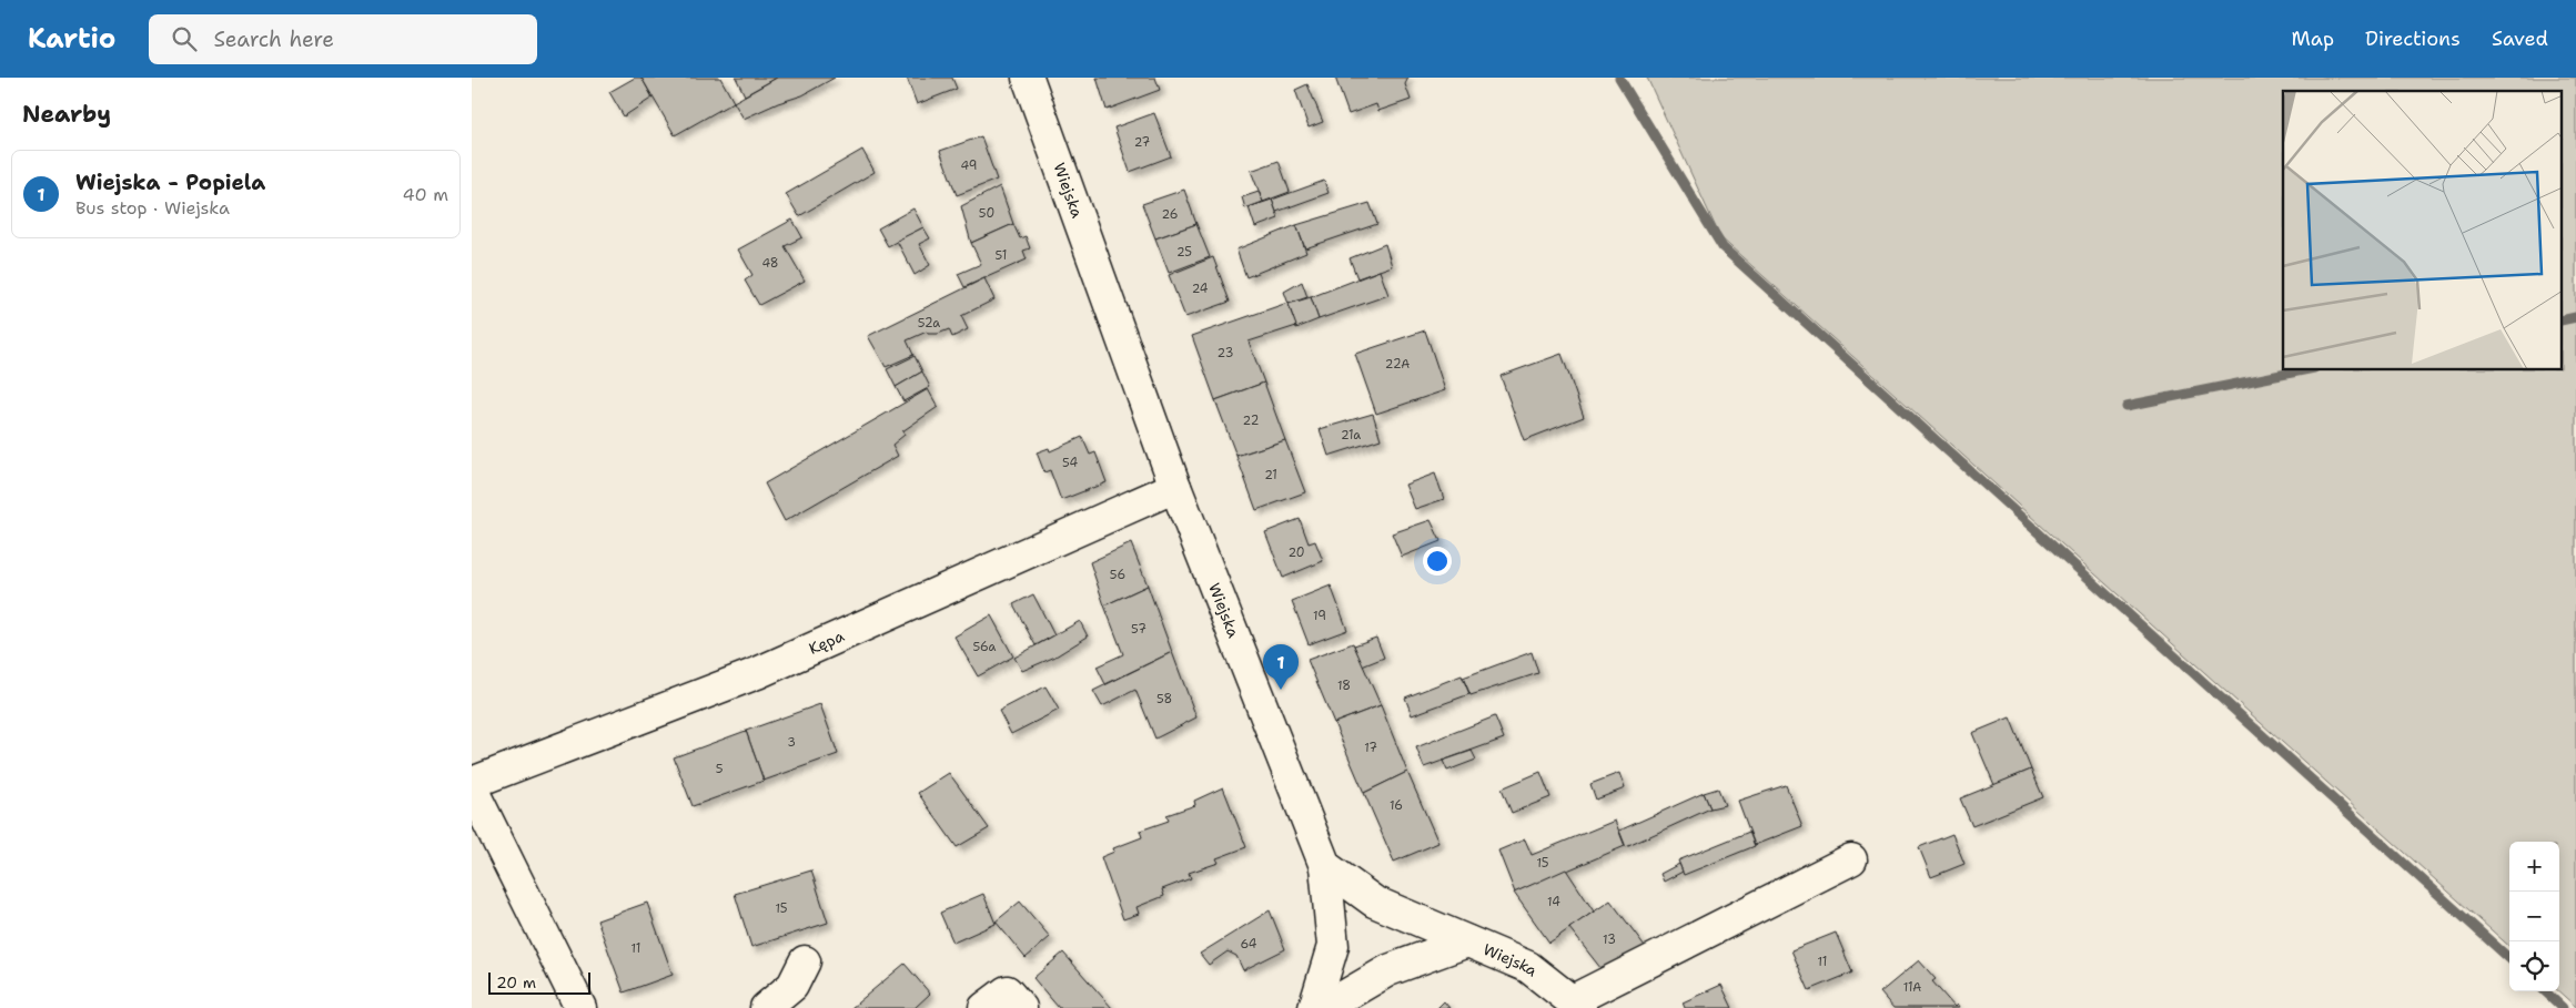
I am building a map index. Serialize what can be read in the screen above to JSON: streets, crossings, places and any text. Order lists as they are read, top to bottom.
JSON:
{
  "streets": {
    "street": ["Wiejska", "Kępa"]
  },
  "crossings": [
    ["Wiejska", "Kępa"]
  ],
  "house_numbers": [
    "27",
    "49",
    "50",
    "26",
    "25",
    "51",
    "48",
    "24",
    "52a",
    "23",
    "22A",
    "22",
    "21a",
    "54",
    "21",
    "20",
    "56",
    "19",
    "57",
    "56a",
    "18",
    "58",
    "3",
    "17",
    "5",
    "16",
    "15",
    "14",
    "15",
    "13",
    "64",
    "11",
    "11",
    "11A"
  ],
  "scale_bar": "20 m",
  "page": {
    "header": "Kartio",
    "search": "Search here",
    "nav": ["Map", "Directions", "Saved"],
    "heading": "Nearby",
    "list": [
      {
        "mark": "1",
        "name": "Wiejska - Popiela",
        "note": "Bus stop · Wiejska",
        "value": "40 m"
      }
    ],
    "pins": "1",
    "map_buttons": ["+", "−"],
    "scale": "20 m"
  }
}
